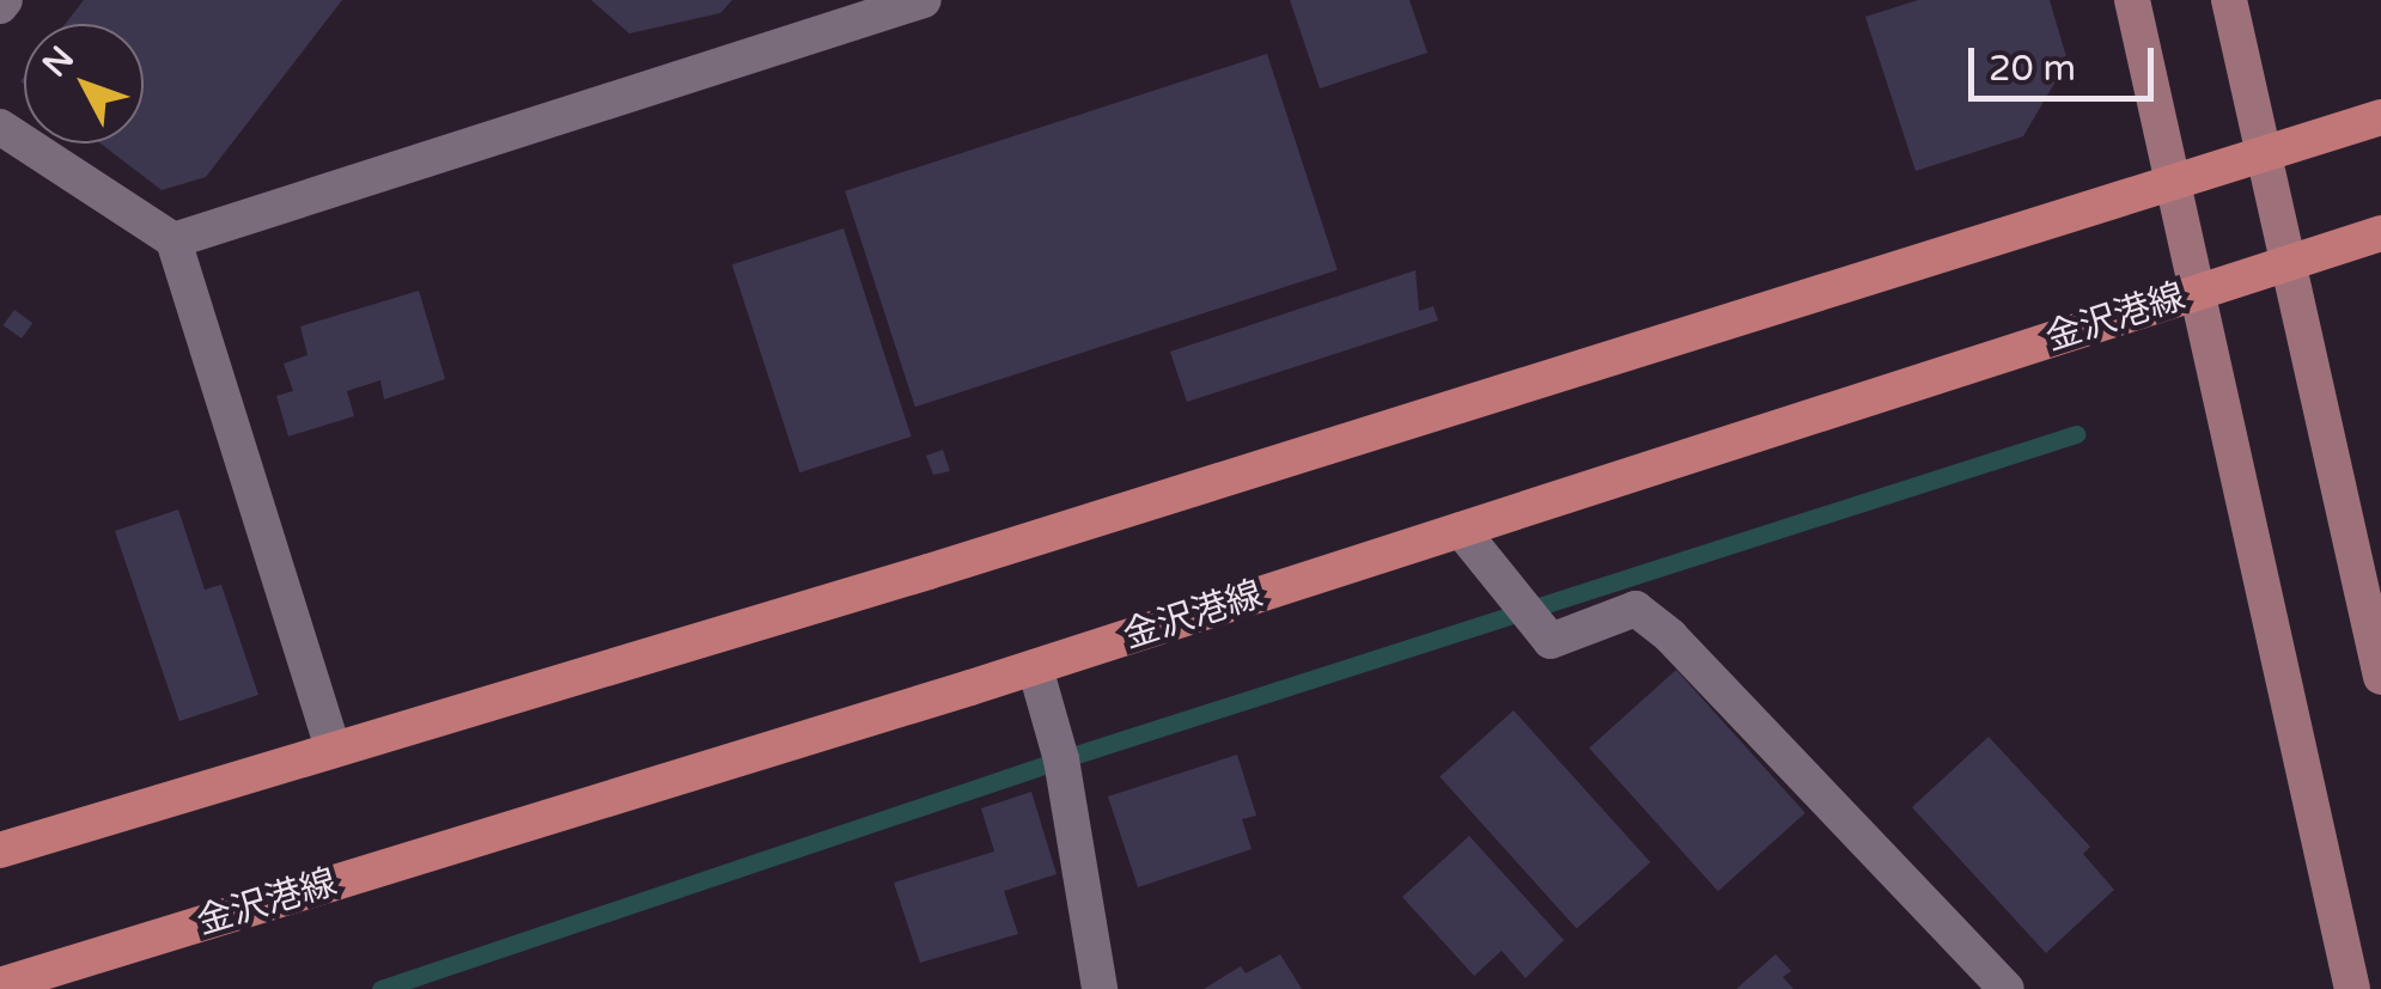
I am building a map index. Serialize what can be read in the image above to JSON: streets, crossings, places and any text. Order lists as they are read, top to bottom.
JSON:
{
  "streets": {
    "main road": ["金沢港線"]
  },
  "scale_bar": "20 m",
  "north": "top left"
}
